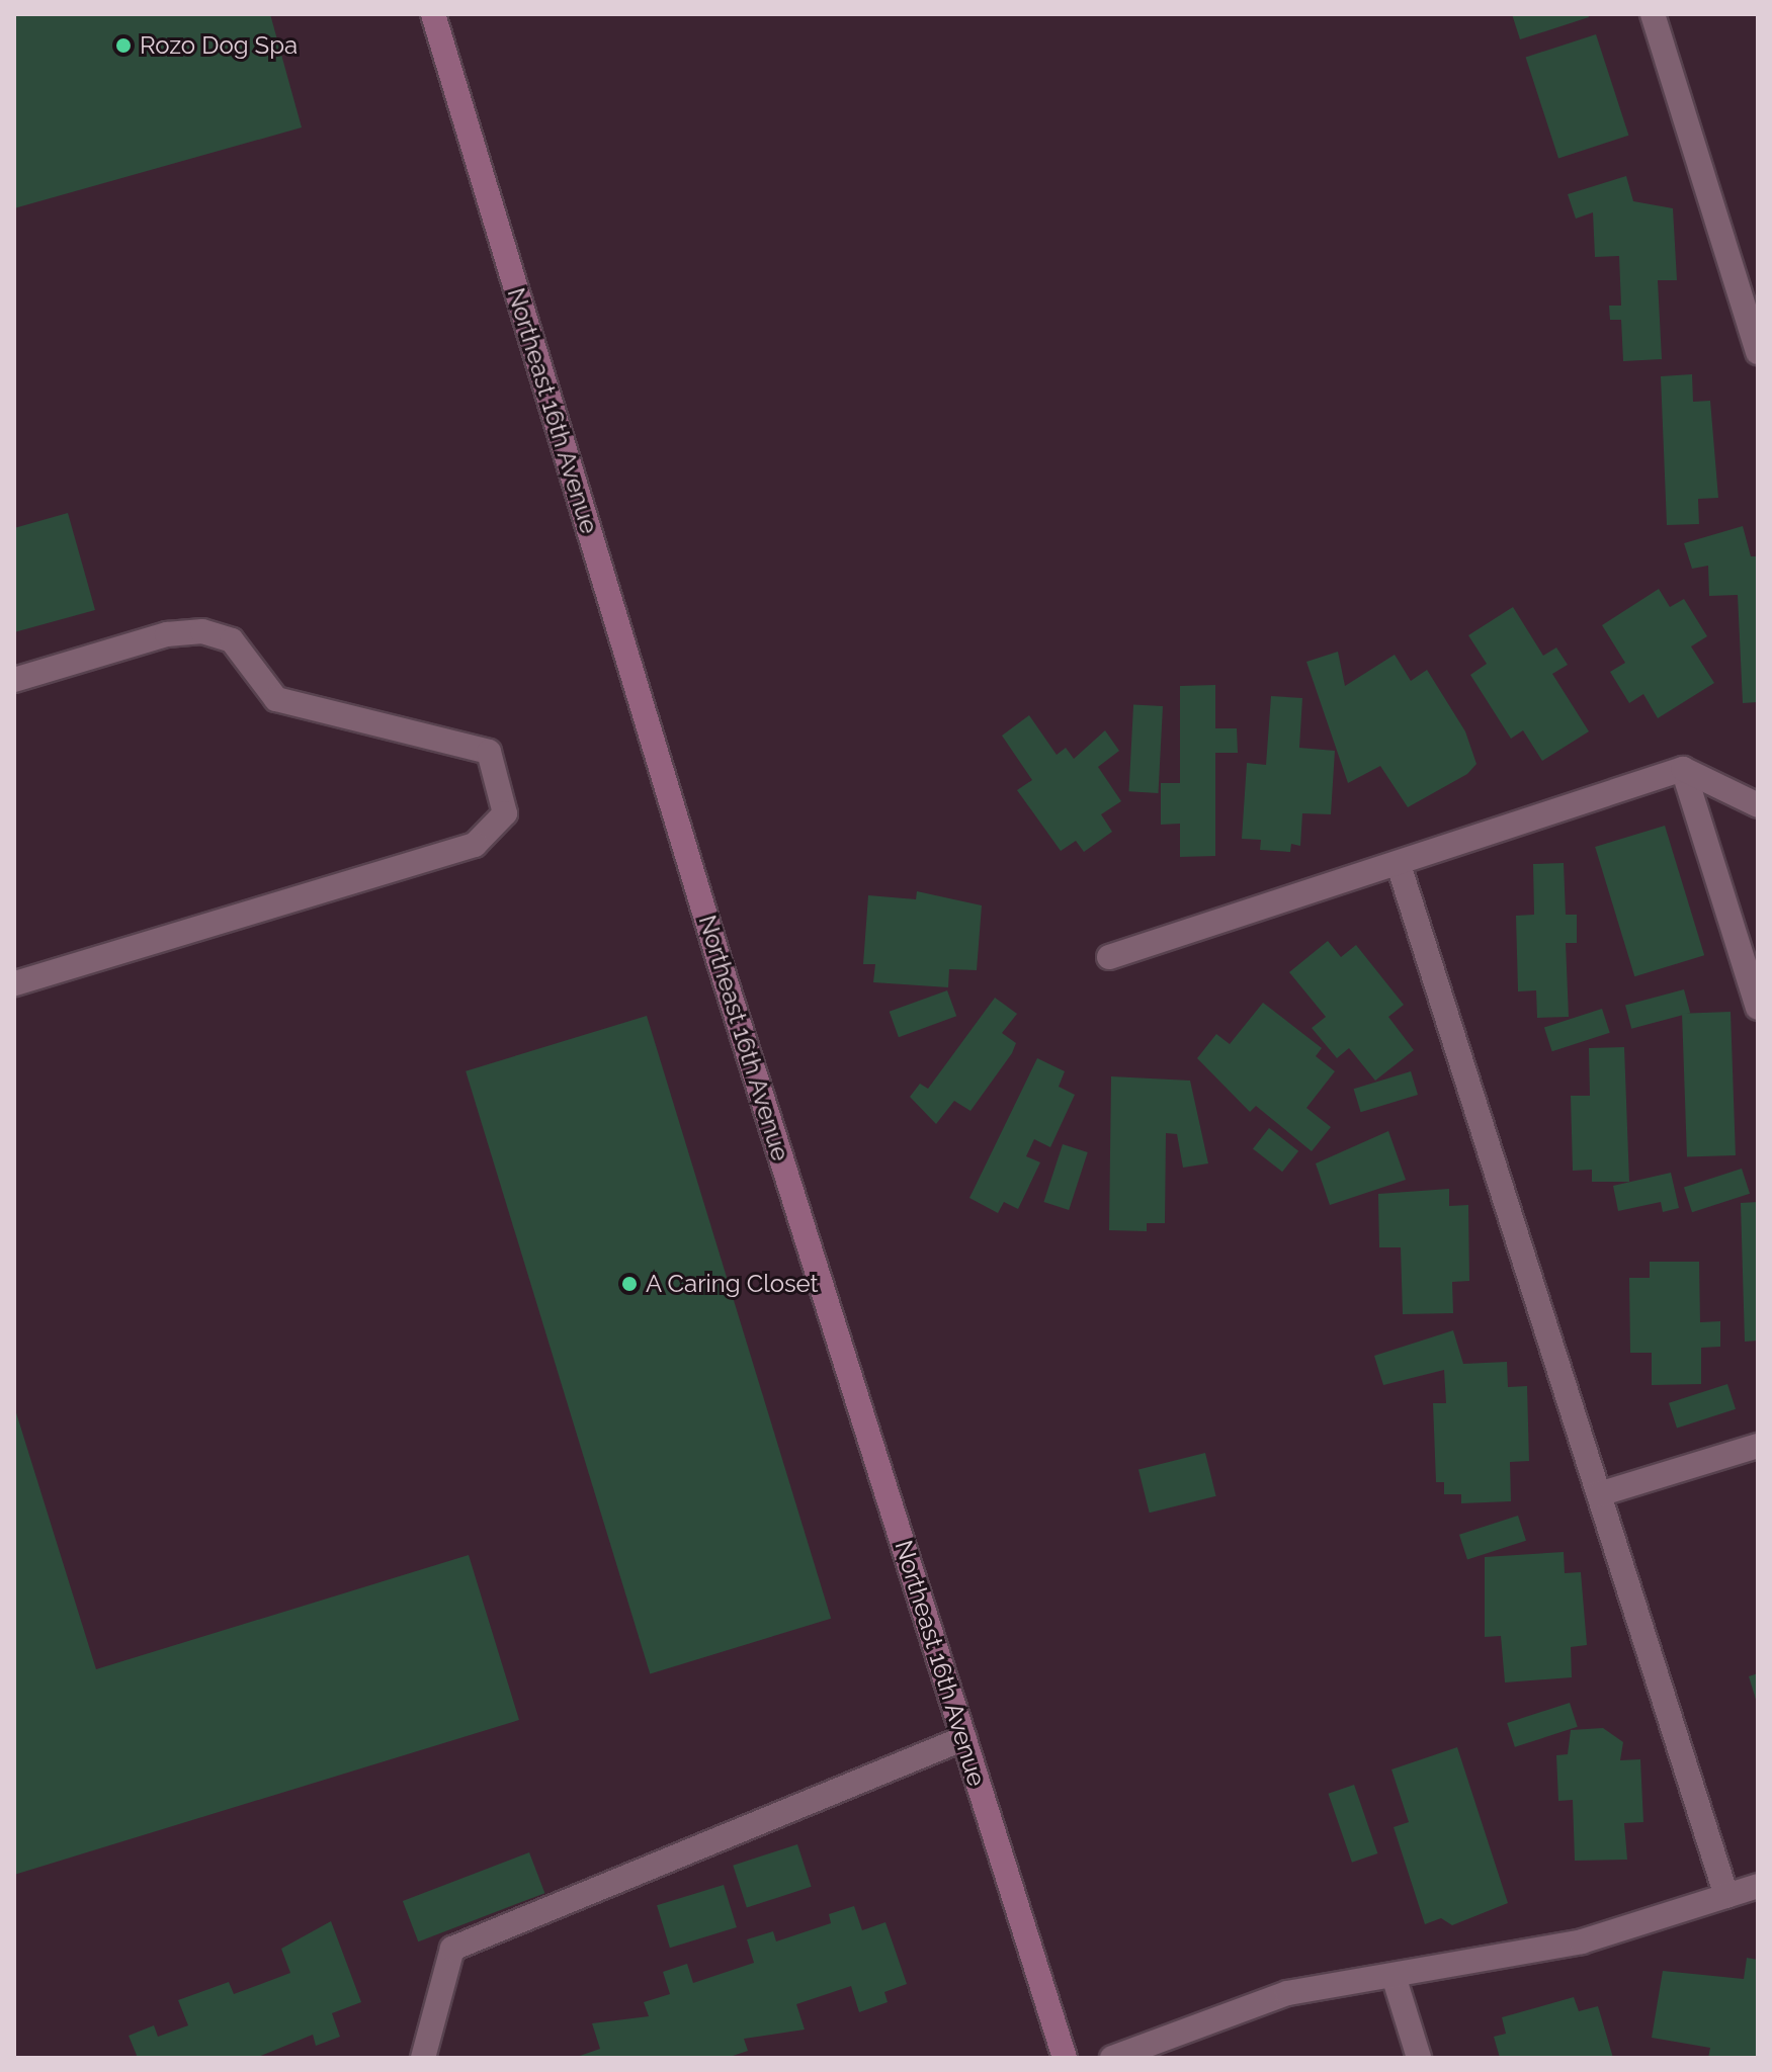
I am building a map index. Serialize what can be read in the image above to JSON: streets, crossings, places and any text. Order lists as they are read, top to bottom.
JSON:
{
  "streets": {
    "street": ["Northeast 16th Avenue"]
  },
  "places": ["Rozo Dog Spa", "A Caring Closet"]
}
